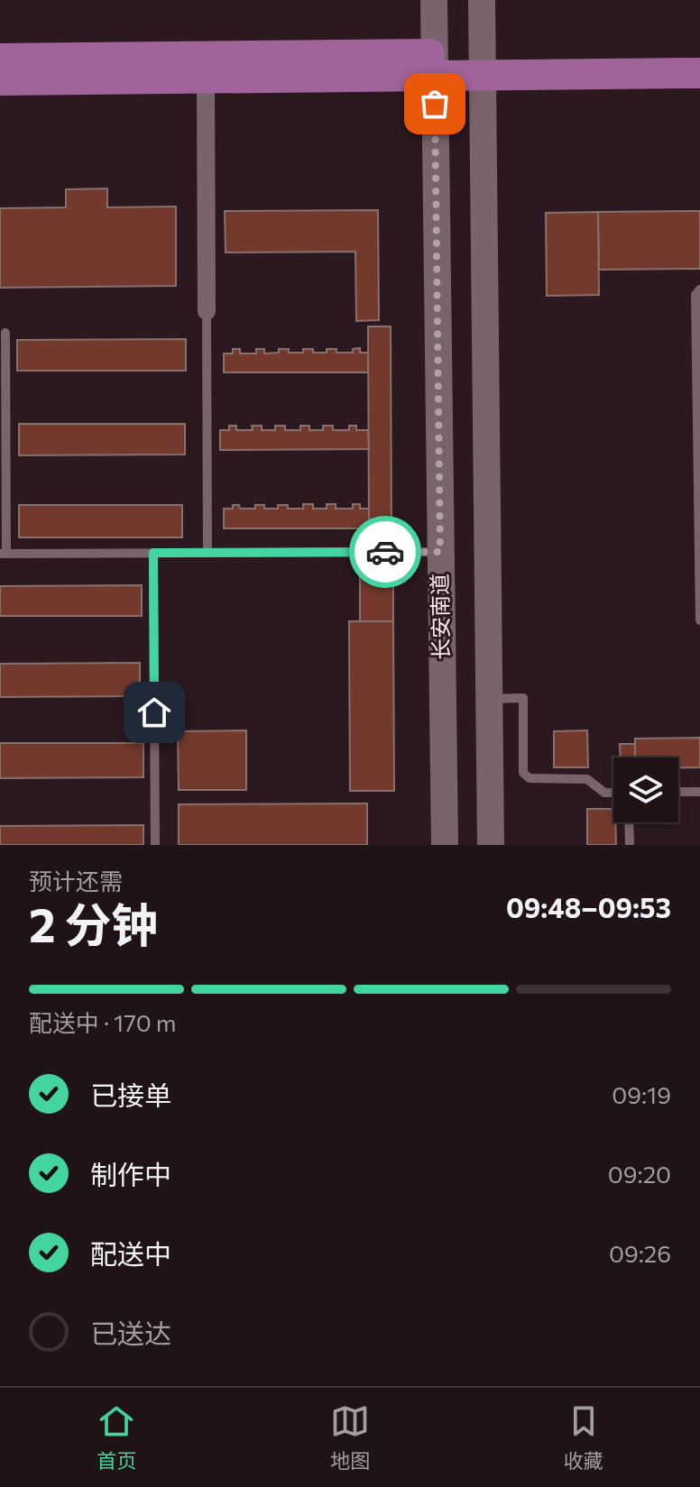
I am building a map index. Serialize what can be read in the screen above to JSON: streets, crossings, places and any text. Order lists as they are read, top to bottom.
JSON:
{
  "streets": {
    "main road": ["长安南道"]
  },
  "page": {
    "heading": ["2 分钟", "预计还需", "09:48–09:53"],
    "bar": "配送中 · 170 m",
    "list": [
      ["已接单", "09:19"],
      ["制作中", "09:20"],
      ["配送中", "09:26"],
      "已送达"
    ],
    "tabs": ["首页", "地图", "收藏"]
  }
}
